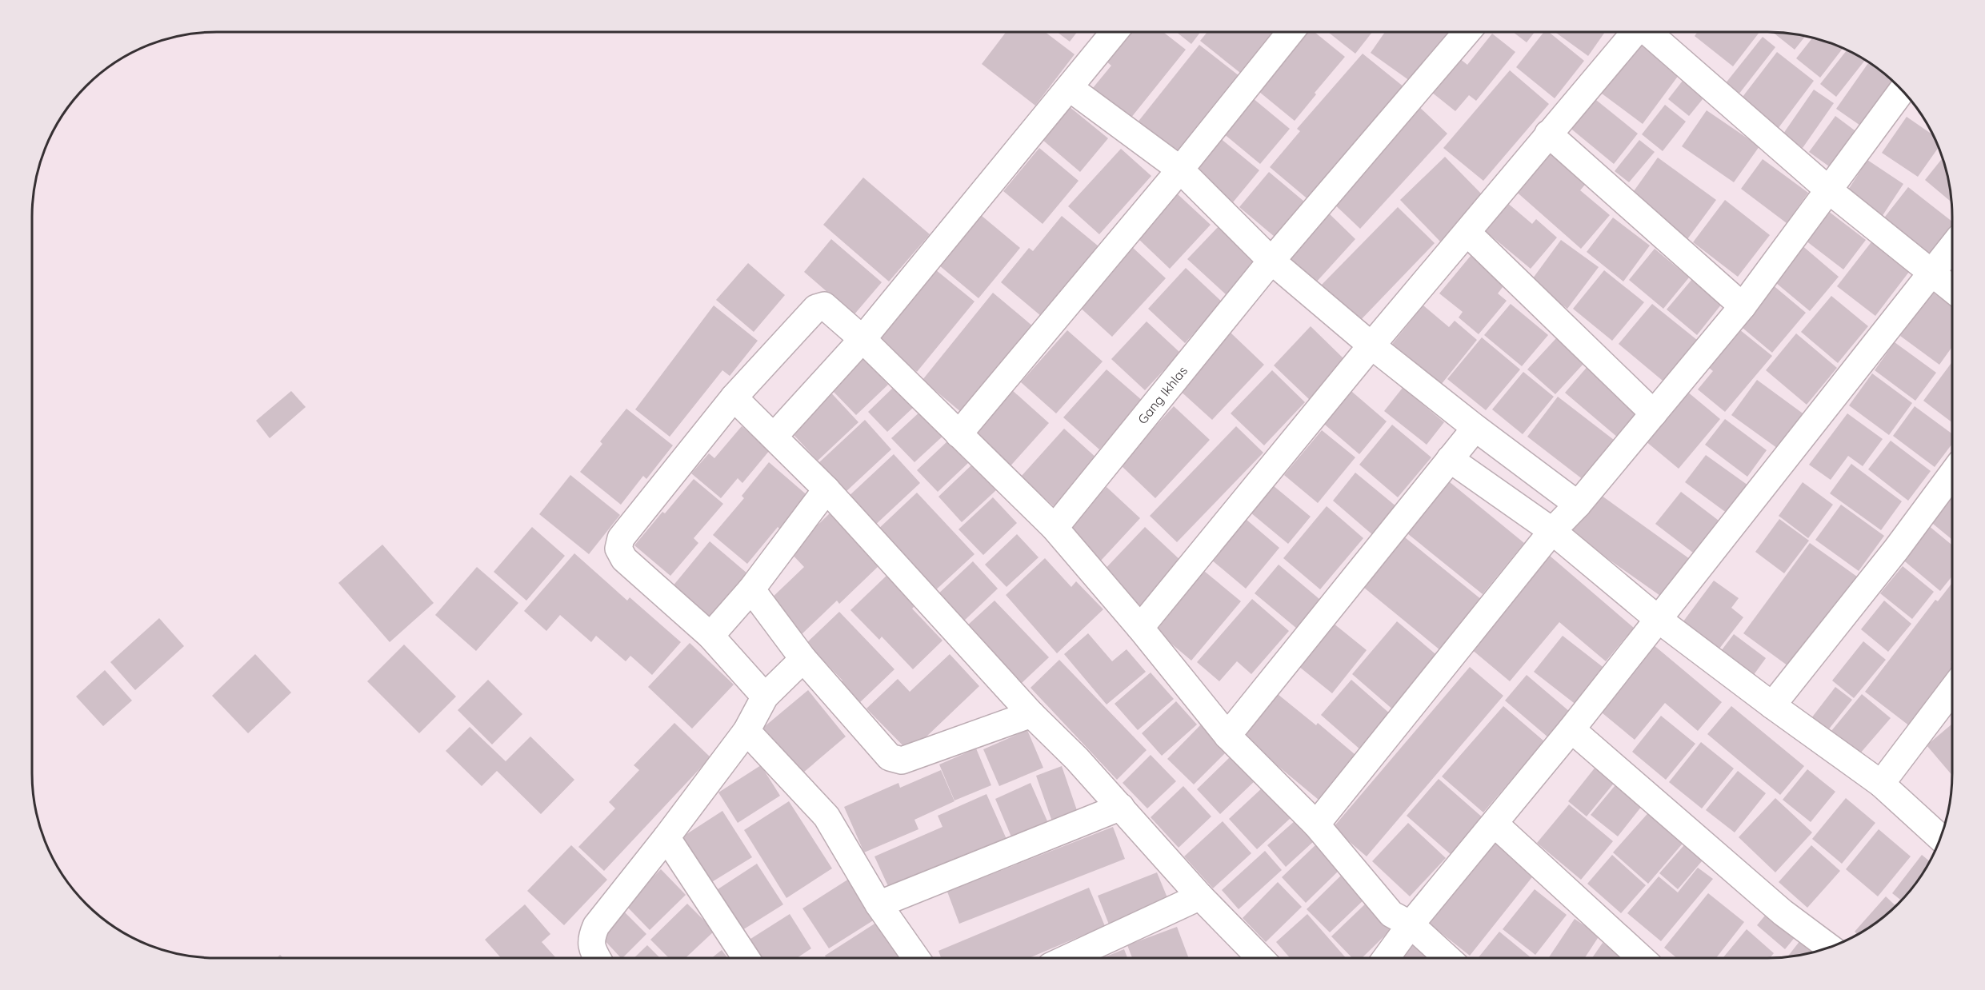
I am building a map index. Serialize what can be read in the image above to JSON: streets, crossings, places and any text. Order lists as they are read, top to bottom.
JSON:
{
  "streets": {
    "street": ["Gang Ikhlas"]
  }
}
